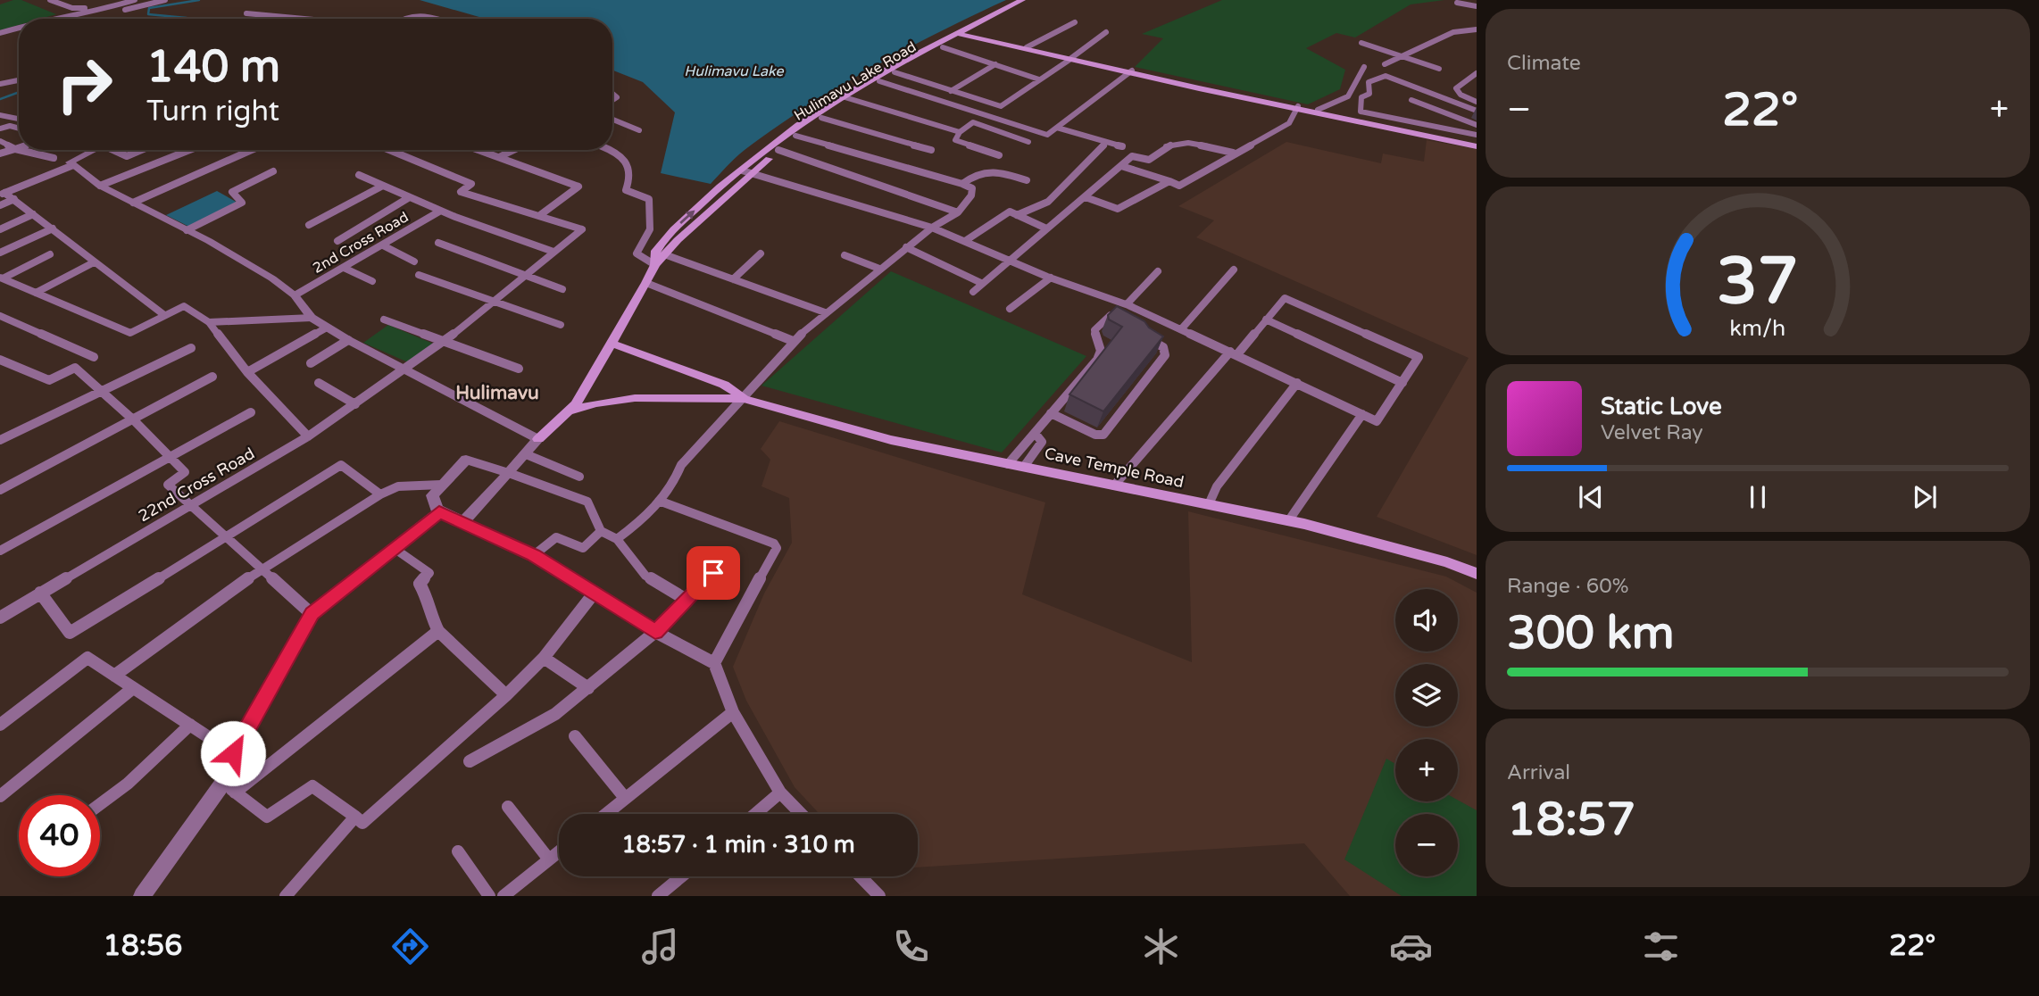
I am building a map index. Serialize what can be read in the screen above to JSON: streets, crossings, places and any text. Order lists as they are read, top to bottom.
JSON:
{
  "streets": {
    "main road": ["Hulimavu Lake Road", "Cave Temple Road"],
    "street": ["2nd Cross Road", "22nd Cross Road"]
  },
  "crossings": [
    ["Hulimavu Lake Road", "Cave Temple Road"]
  ],
  "districts": ["Hulimavu"],
  "water": ["Hulimavu Lake"],
  "page": {
    "tile": [
      "Climate",
      ["Range · 60%", "300 km"],
      ["Arrival", "18:57"]
    ],
    "turn": ["140 m", "Turn right"],
    "heat": ["−", "22°", "+"],
    "song": ["Static Love", "Velvet Ray"],
    "map_buttons": ["+", "−"],
    "limit": "40",
    "trip": "18:57 · 1 min · 310 m",
    "tabs": ["18:56", "22°"],
    "gauge": ["37", "km/h"]
  }
}
